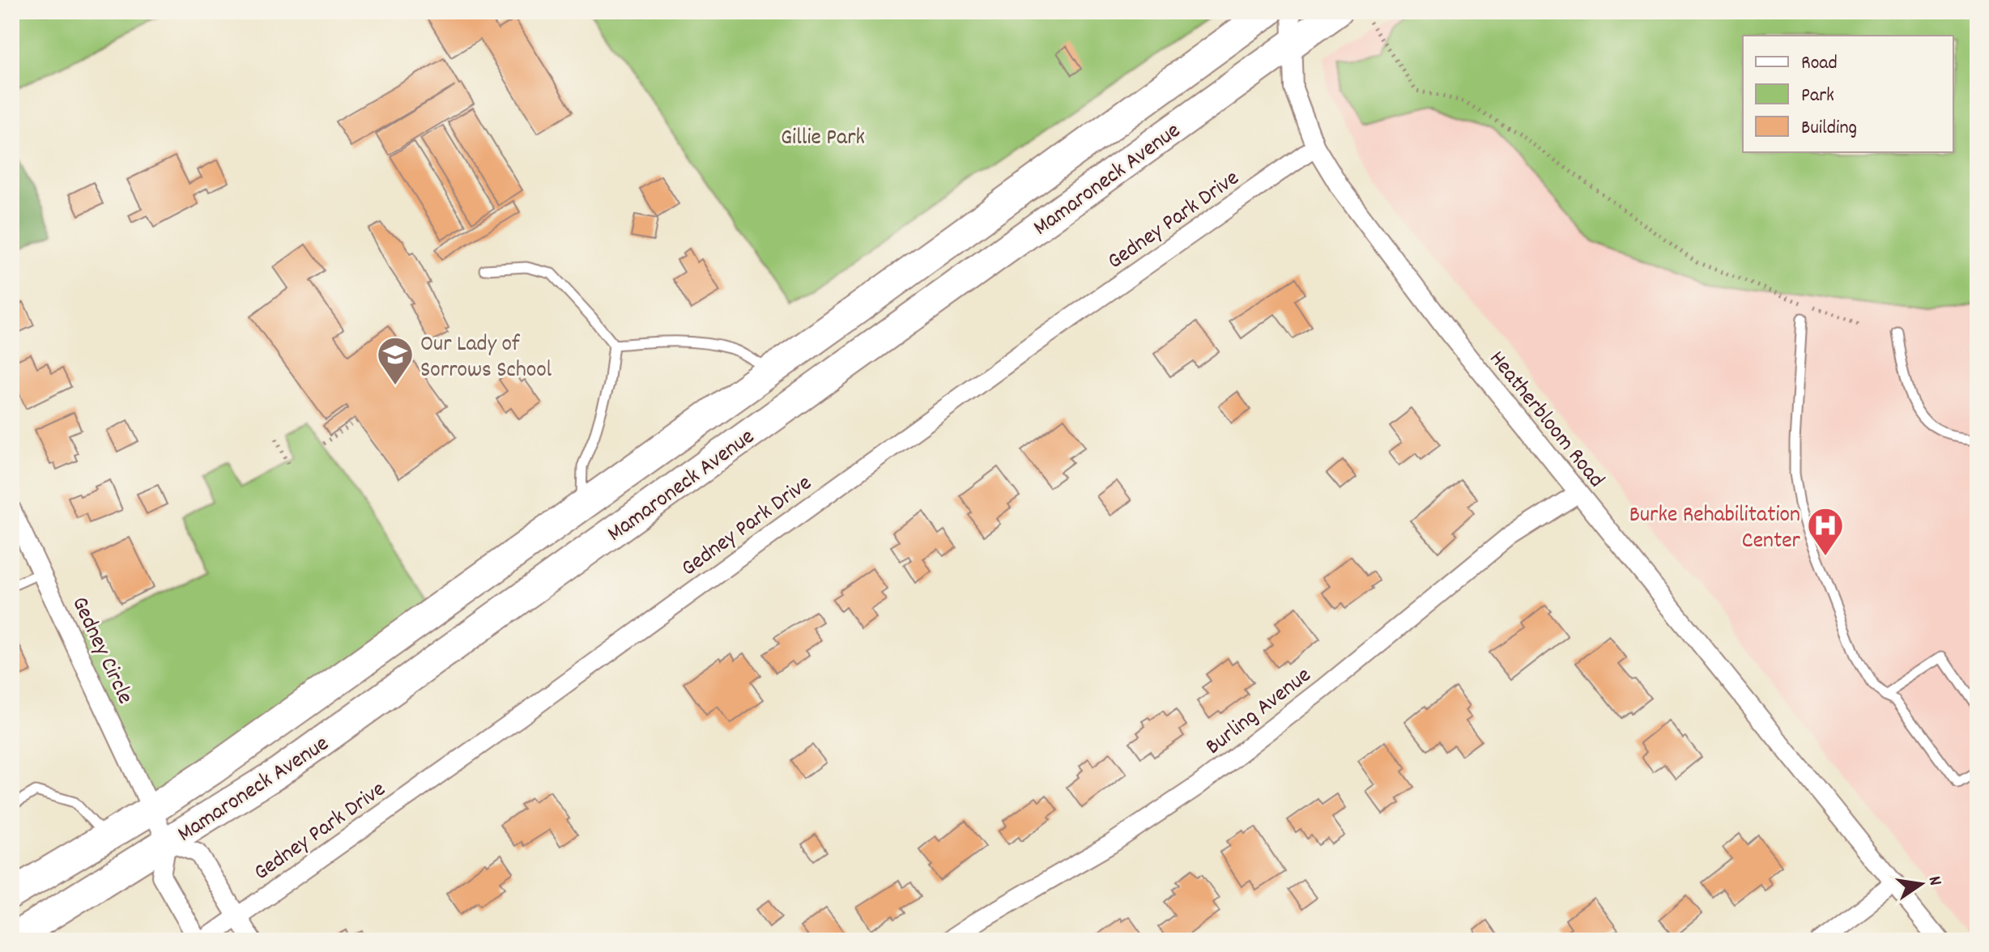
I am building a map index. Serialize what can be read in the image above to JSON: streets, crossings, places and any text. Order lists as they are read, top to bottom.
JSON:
{
  "streets": {
    "main road": ["Mamaroneck Avenue"],
    "street": [
      "Gedney Park Drive",
      "Heatherbloom Road",
      "Gedney Circle",
      "Burling Avenue"
    ]
  },
  "crossings": [
    ["Mamaroneck Avenue", "Heatherbloom Road"],
    ["Mamaroneck Avenue", "Gedney Circle"],
    ["Gedney Park Drive", "Heatherbloom Road"],
    ["Heatherbloom Road", "Burling Avenue"]
  ],
  "parks": ["Gillie Park"],
  "places": {
    "school or university": ["Our Lady of Sorrows School"],
    "hospital": ["Burke Rehabilitation Center"]
  },
  "legend": ["Road", "Park", "Building"],
  "north": "right"
}
